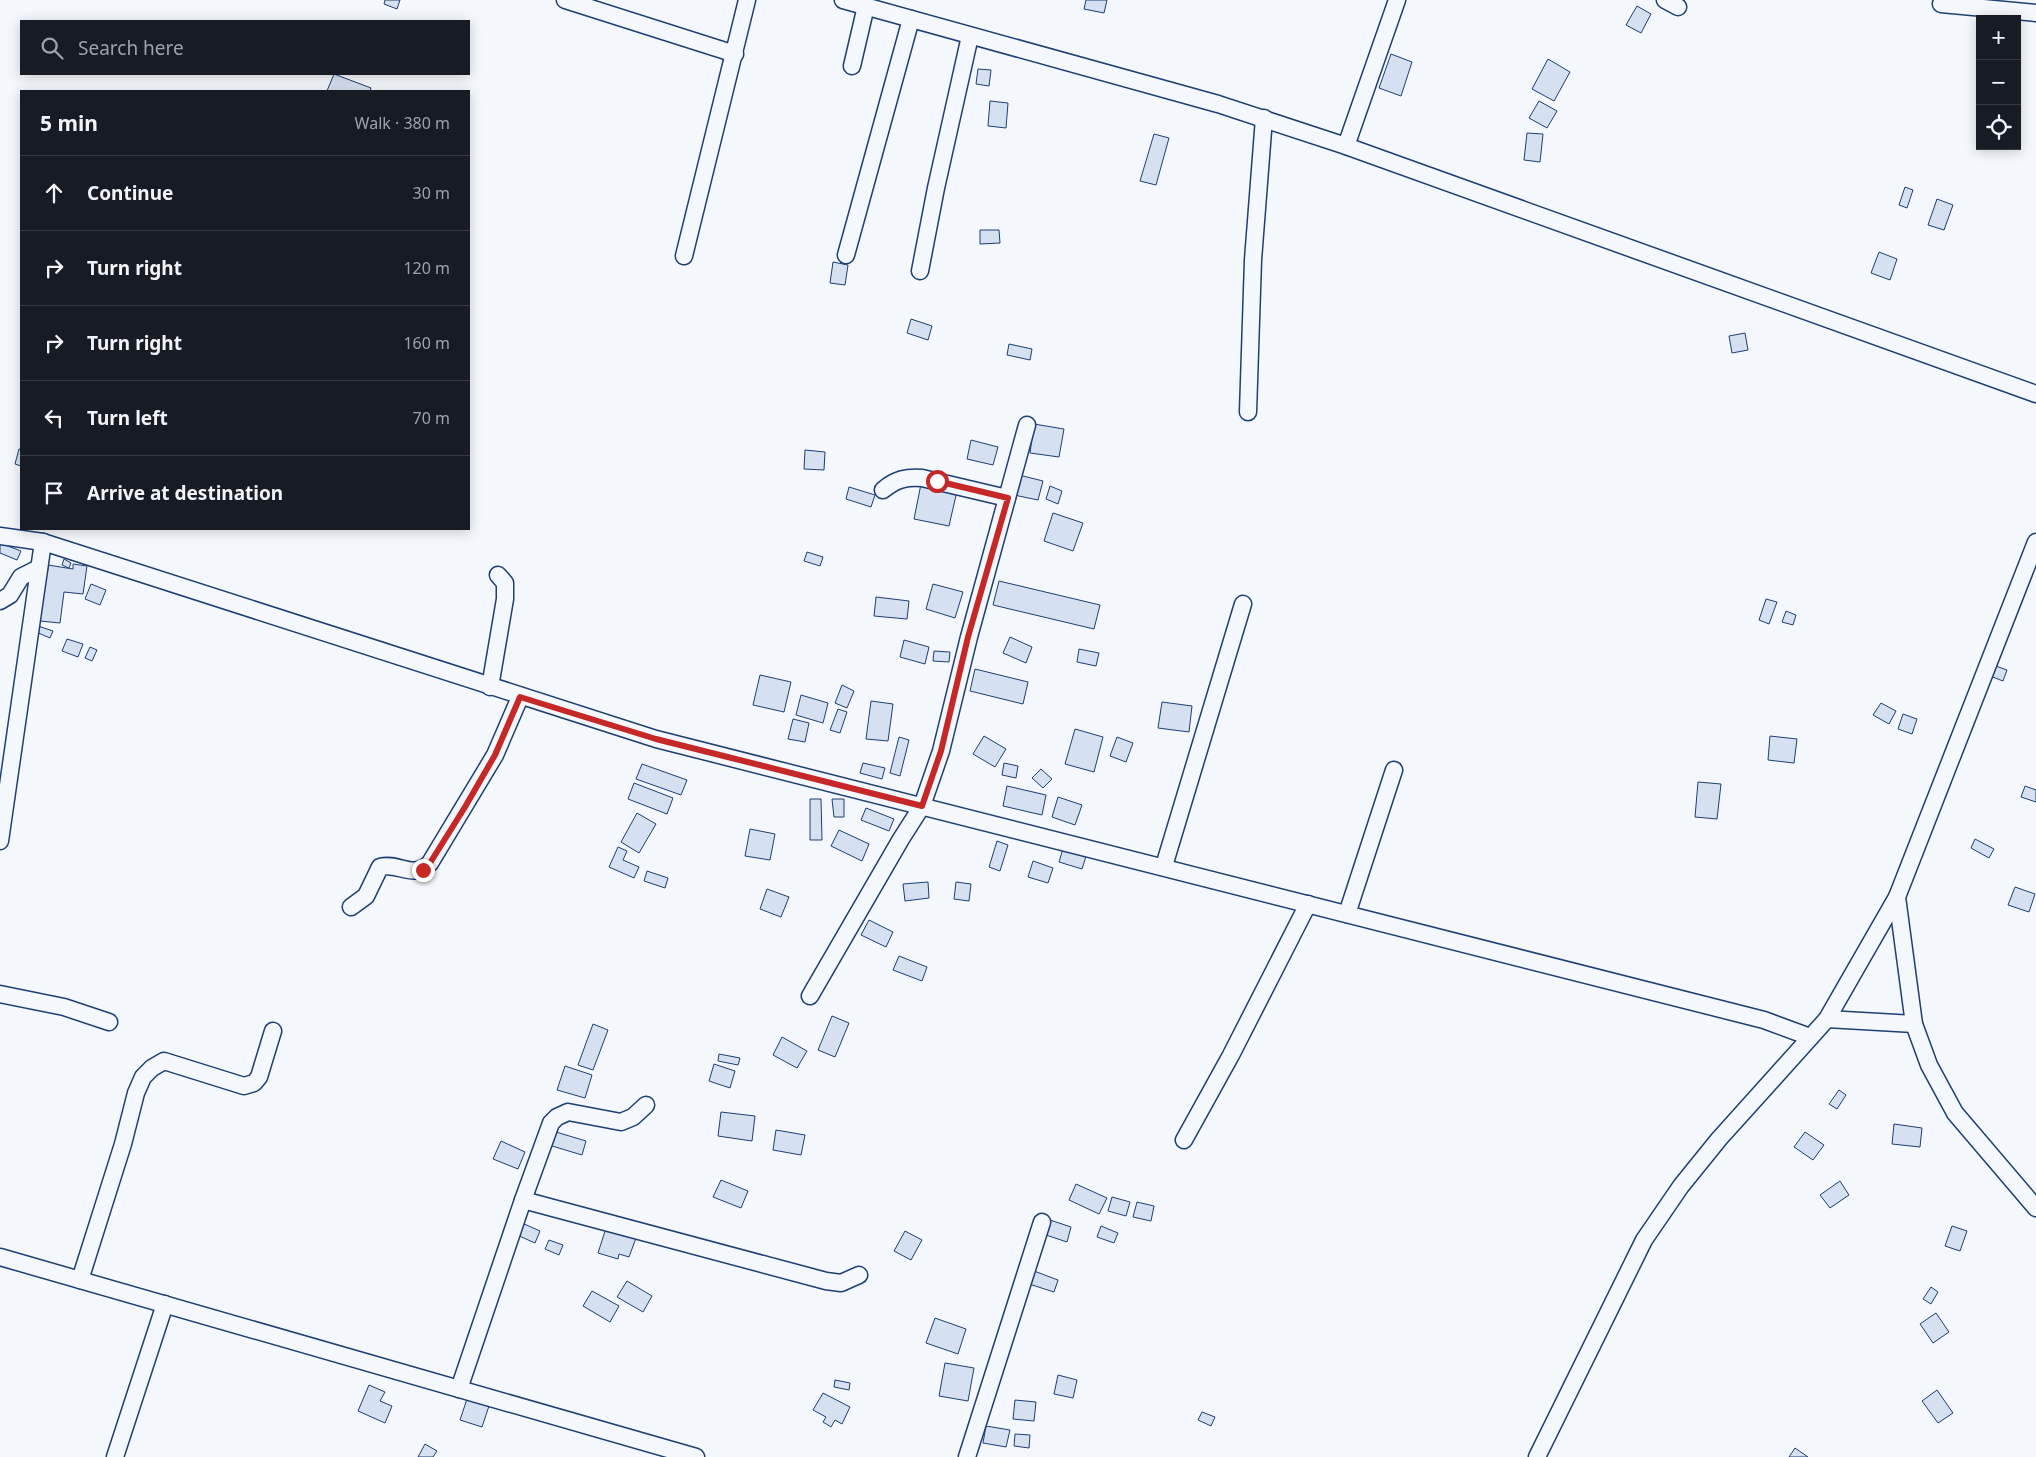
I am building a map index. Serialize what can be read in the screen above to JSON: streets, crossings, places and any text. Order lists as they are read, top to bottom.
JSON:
{
  "page": {
    "map_buttons": ["+", "−"],
    "search": "Search here",
    "heading": ["5 min", "Walk · 380 m"],
    "list": [
      ["Continue", "30 m"],
      ["Turn right", "120 m"],
      ["Turn right", "160 m"],
      ["Turn left", "70 m"],
      "Arrive at destination"
    ]
  }
}
